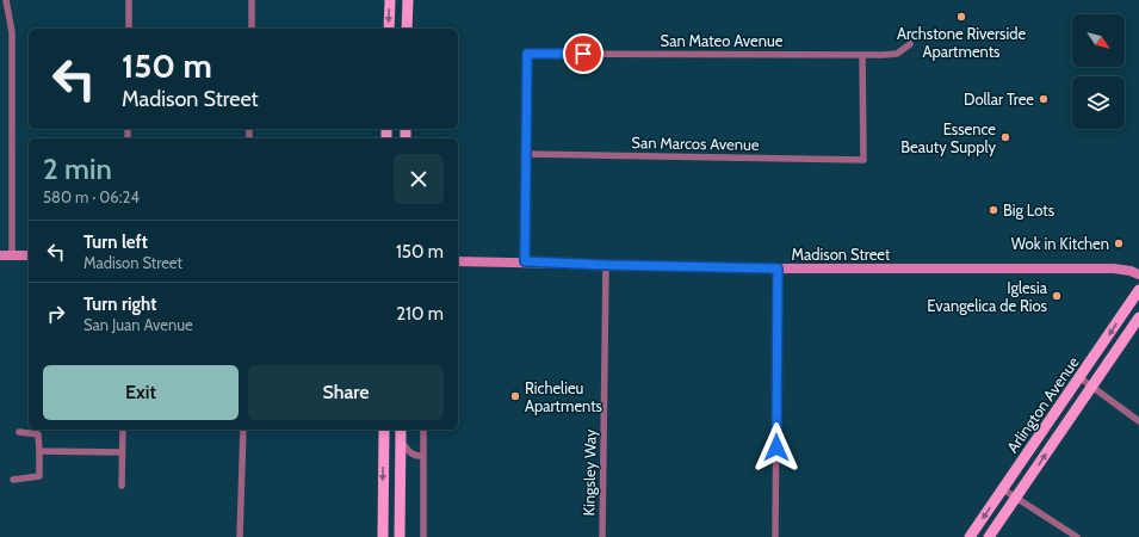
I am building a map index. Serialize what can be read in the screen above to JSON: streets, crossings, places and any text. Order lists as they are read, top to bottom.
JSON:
{
  "streets": {
    "main road": ["Madison Street", "Arlington Avenue"],
    "street": ["San Mateo Avenue", "San Marcos Avenue", "Kingsley Way"]
  },
  "crossings": [
    ["San Mateo Avenue", "San Marcos Avenue"],
    ["Madison Street", "Kingsley Way"]
  ],
  "places": [
    "Archstone Riverside Apartments",
    "Dollar Tree",
    "Essence Beauty Supply",
    "Big Lots",
    "Wok in Kitchen",
    "Iglesia Evangelica de Rios",
    "Richelieu Apartments"
  ],
  "north": "bottom right",
  "page": {
    "turn": ["150 m", "Madison Street"],
    "heading": ["2 min", "580 m · 06:24"],
    "list": [
      {
        "name": "Turn left",
        "note": "Madison Street",
        "value": "150 m"
      },
      {
        "name": "Turn right",
        "note": "San Juan Avenue",
        "value": "210 m"
      }
    ],
    "buttons": ["Exit", "Share"]
  }
}
